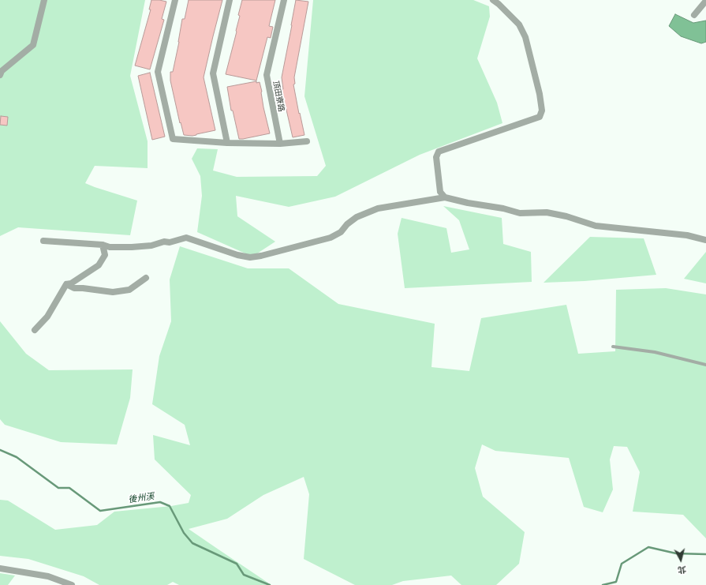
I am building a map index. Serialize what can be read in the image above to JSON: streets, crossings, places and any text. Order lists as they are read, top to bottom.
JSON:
{
  "streets": {
    "street": ["頂田寮路"]
  },
  "water": ["後州溪"],
  "north": "bottom"
}
